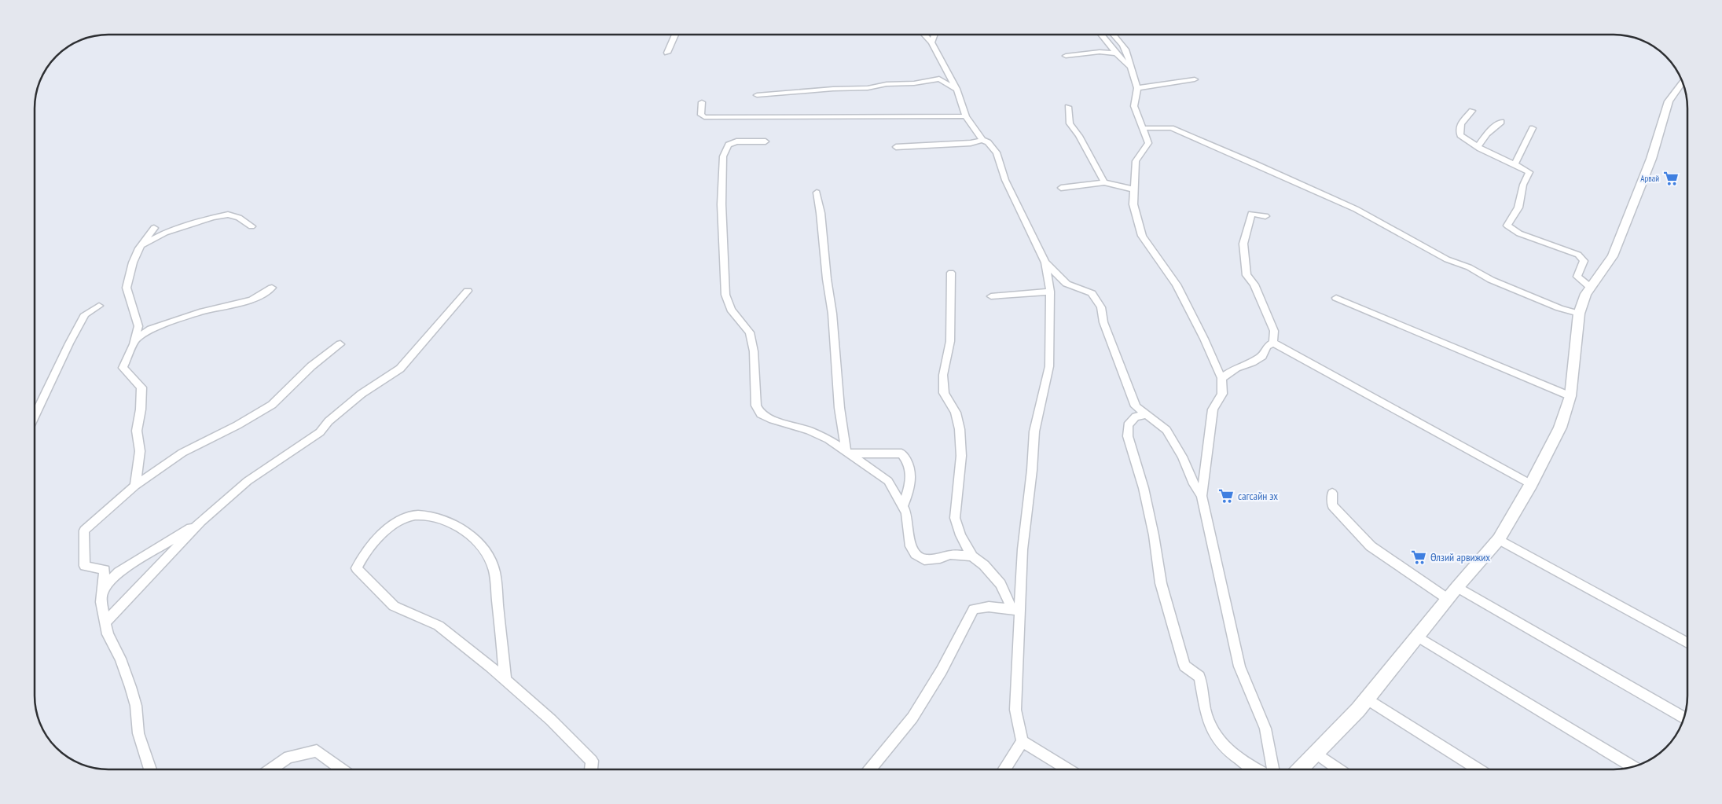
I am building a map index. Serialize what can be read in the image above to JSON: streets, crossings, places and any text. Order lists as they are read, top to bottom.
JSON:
{
  "places": {
    "supermarket": ["Арвай", "сагсайн эх", "Өлзий арвижих"]
  }
}
